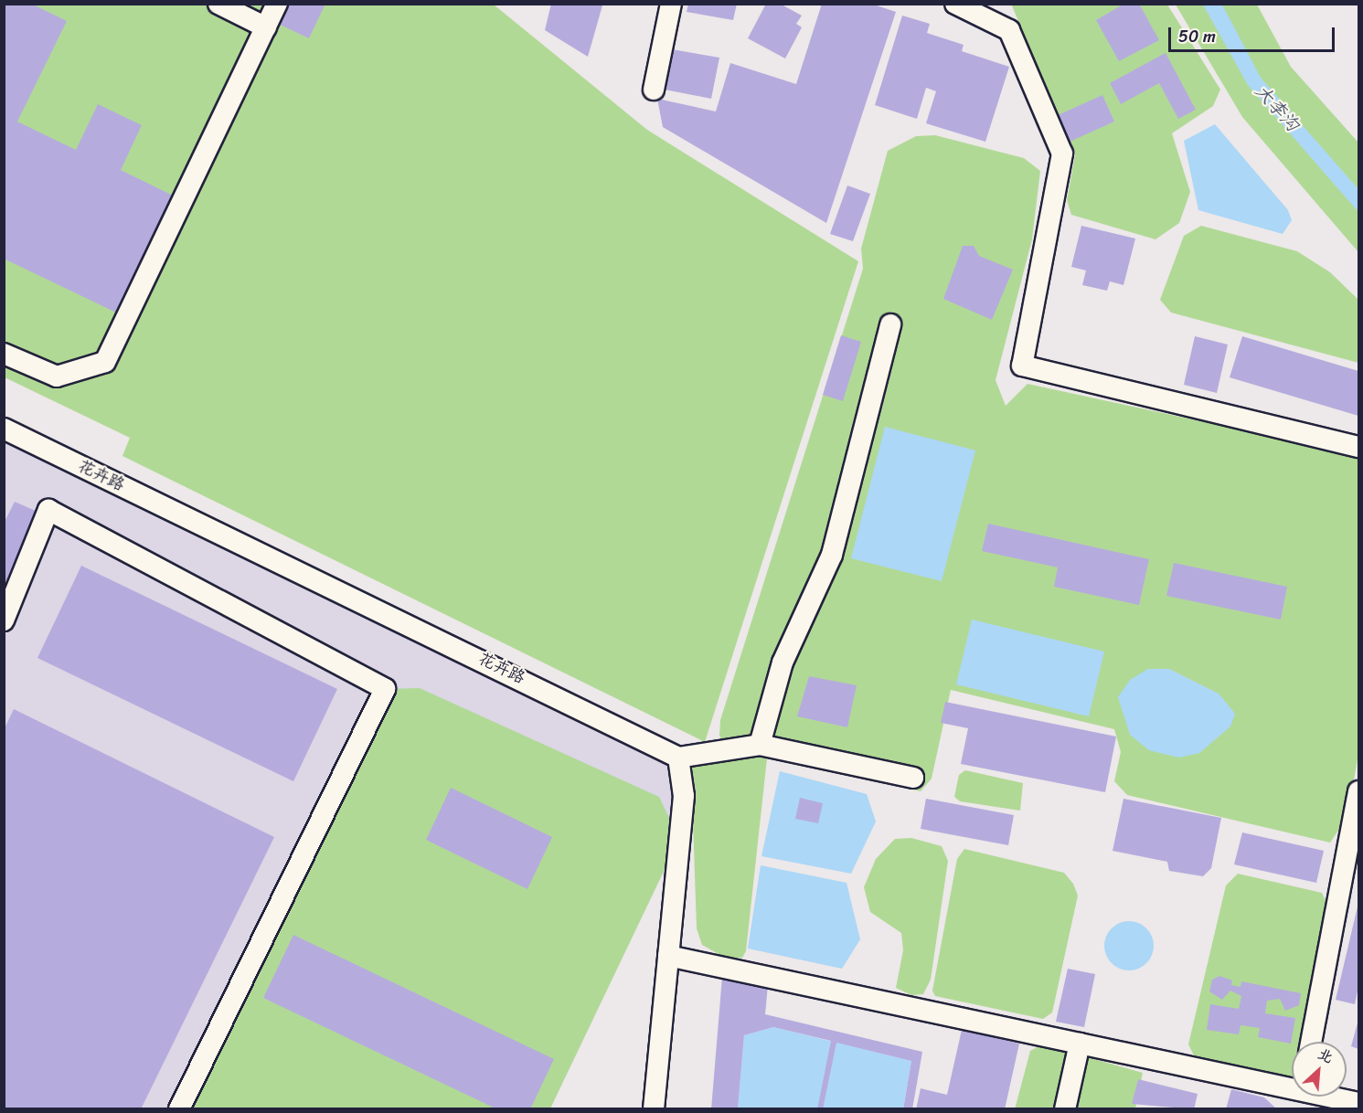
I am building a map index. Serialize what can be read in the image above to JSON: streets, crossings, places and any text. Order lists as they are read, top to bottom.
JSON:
{
  "streets": {
    "street": ["花卉路"]
  },
  "water": ["大李沟"],
  "scale_bar": "50 m",
  "north": "top right"
}
